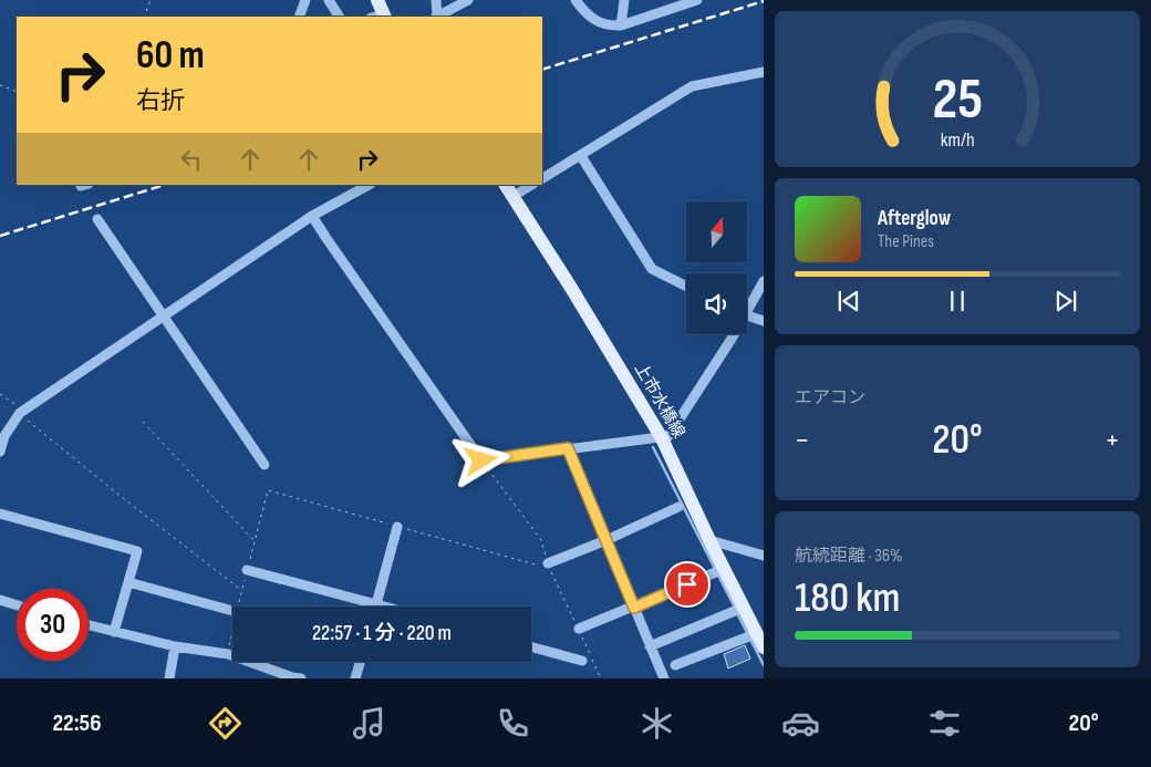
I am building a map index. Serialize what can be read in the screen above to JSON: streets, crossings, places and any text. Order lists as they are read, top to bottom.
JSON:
{
  "streets": {
    "main road": ["上市水橋線"]
  },
  "north": "top",
  "page": {
    "turn": ["60 m", "右折"],
    "song": ["Afterglow", "The Pines"],
    "tile": [
      "エアコン",
      ["航続距離 · 36%", "180 km"]
    ],
    "heat": ["−", "20°", "+"],
    "limit": "30",
    "trip": "22:57 · 1 分 · 220 m",
    "tabs": ["22:56", "20°"],
    "gauge": ["25", "km/h"]
  }
}
